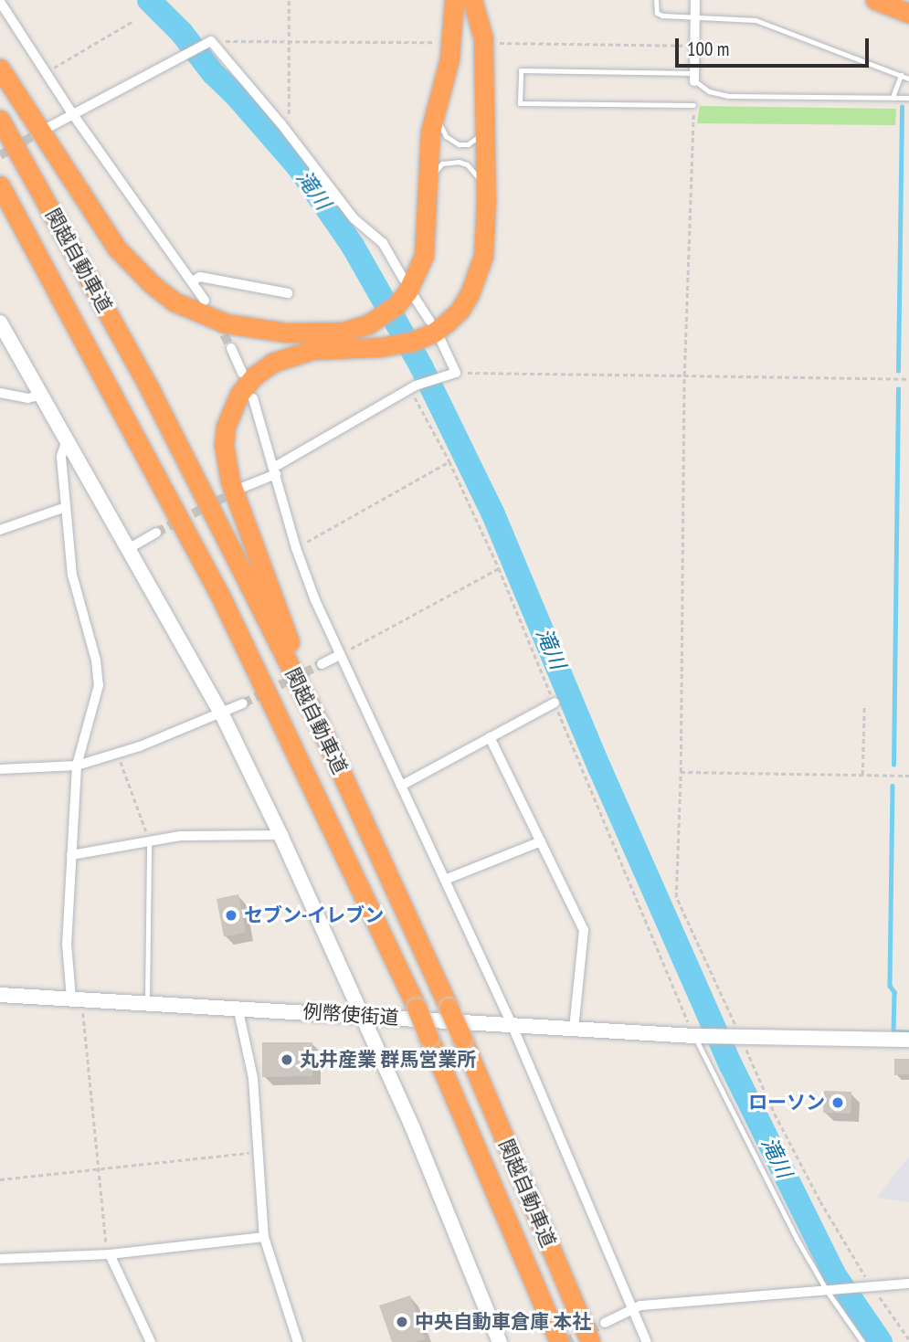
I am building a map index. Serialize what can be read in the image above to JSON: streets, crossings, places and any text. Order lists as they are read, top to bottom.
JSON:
{
  "streets": {
    "highway": ["関越自動車道"],
    "street": ["例幣使街道"]
  },
  "water": ["滝川"],
  "places": [
    "セブン-イレブン",
    "丸井産業 群馬営業所",
    "ローソン",
    "中央自動車倉庫 本社"
  ],
  "scale_bar": "100 m"
}
